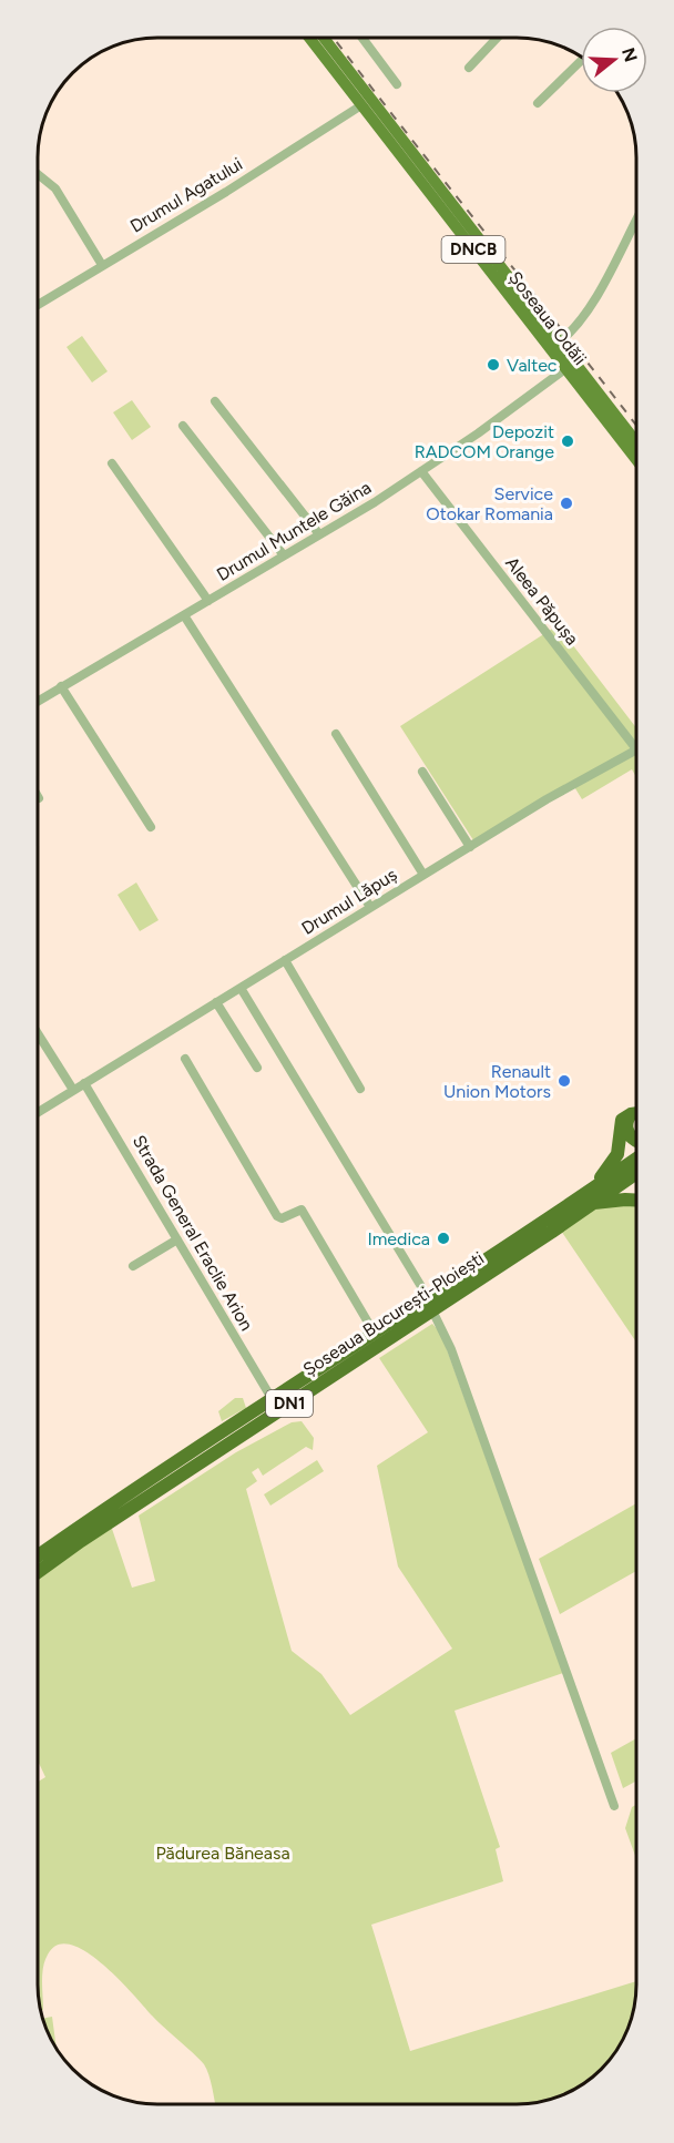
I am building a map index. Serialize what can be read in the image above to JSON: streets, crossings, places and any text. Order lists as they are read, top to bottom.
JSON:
{
  "streets": {
    "highway": ["Șoseaua București-Ploiești", "DN1"],
    "main road": ["DNCB", "Șoseaua Odăii"],
    "street": [
      "Drumul Agatului",
      "Drumul Muntele Găina",
      "Aleea Păpușa",
      "Drumul Lăpuș",
      "Strada General Eraclie Arion"
    ]
  },
  "crossings": [
    ["Drumul Agatului", "Șoseaua Odăii"],
    ["Șoseaua Odăii", "Drumul Muntele Găina"],
    ["Drumul Muntele Găina", "Aleea Păpușa"],
    ["Drumul Lăpuș", "Strada General Eraclie Arion"],
    ["Drumul Lăpuș", "Șoseaua București-Ploiești"],
    ["Strada General Eraclie Arion", "Șoseaua București-Ploiești"]
  ],
  "parks": ["Pădurea Băneasa"],
  "places": [
    "Valtec",
    "Depozit RADCOM Orange",
    "Service Otokar Romania",
    "Renault Union Motors",
    "Imedica"
  ],
  "north": "right"
}
